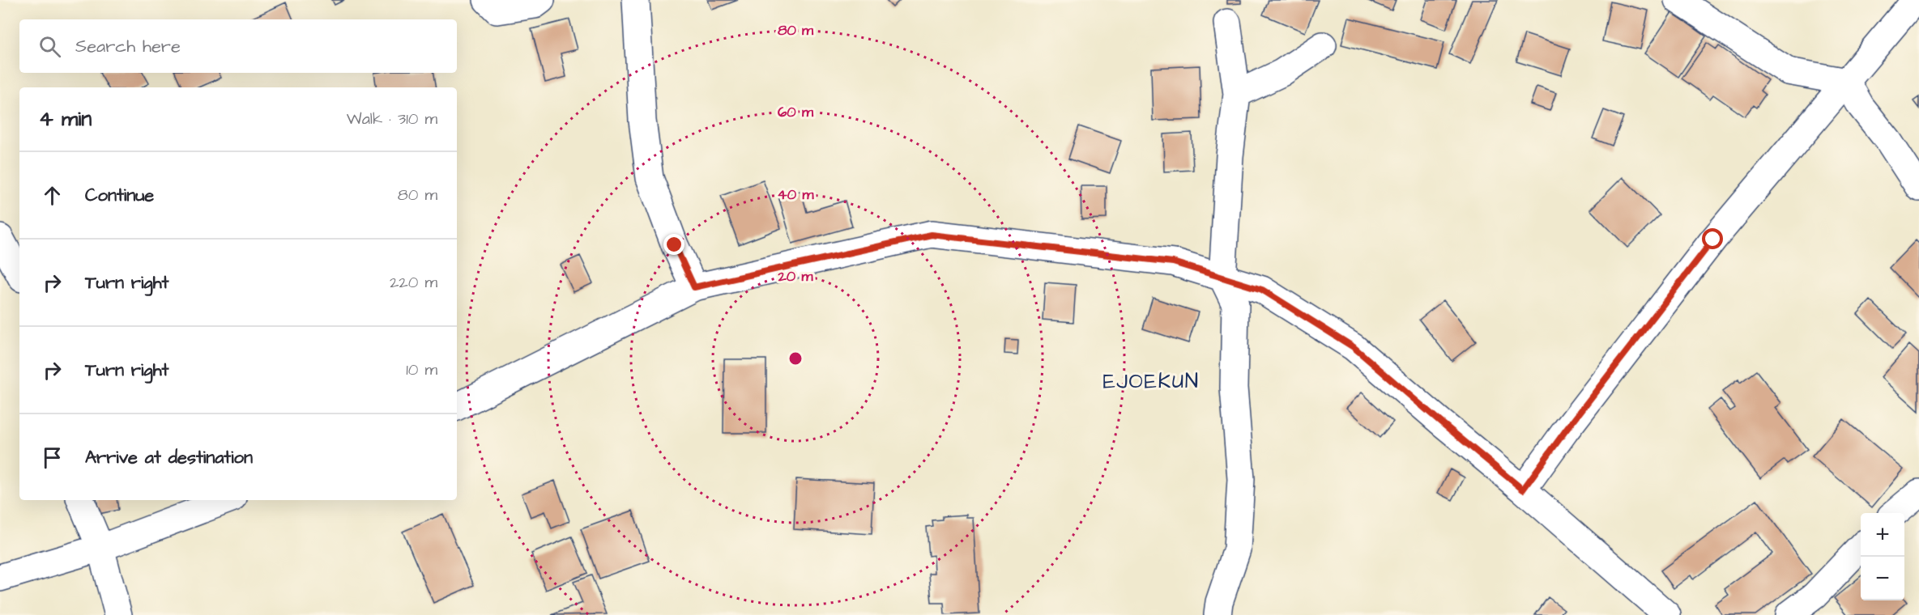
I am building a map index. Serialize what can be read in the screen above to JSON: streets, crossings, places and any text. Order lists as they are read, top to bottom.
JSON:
{
  "districts": ["EJOEKUN"],
  "page": {
    "search": "Search here",
    "heading": ["4 min", "Walk · 310 m"],
    "list": [
      ["Continue", "80 m"],
      ["Turn right", "220 m"],
      ["Turn right", "10 m"],
      "Arrive at destination"
    ],
    "map_buttons": ["+", "−"]
  },
  "rings": [
    "80 m",
    "60 m",
    "40 m",
    "20 m"
  ]
}
